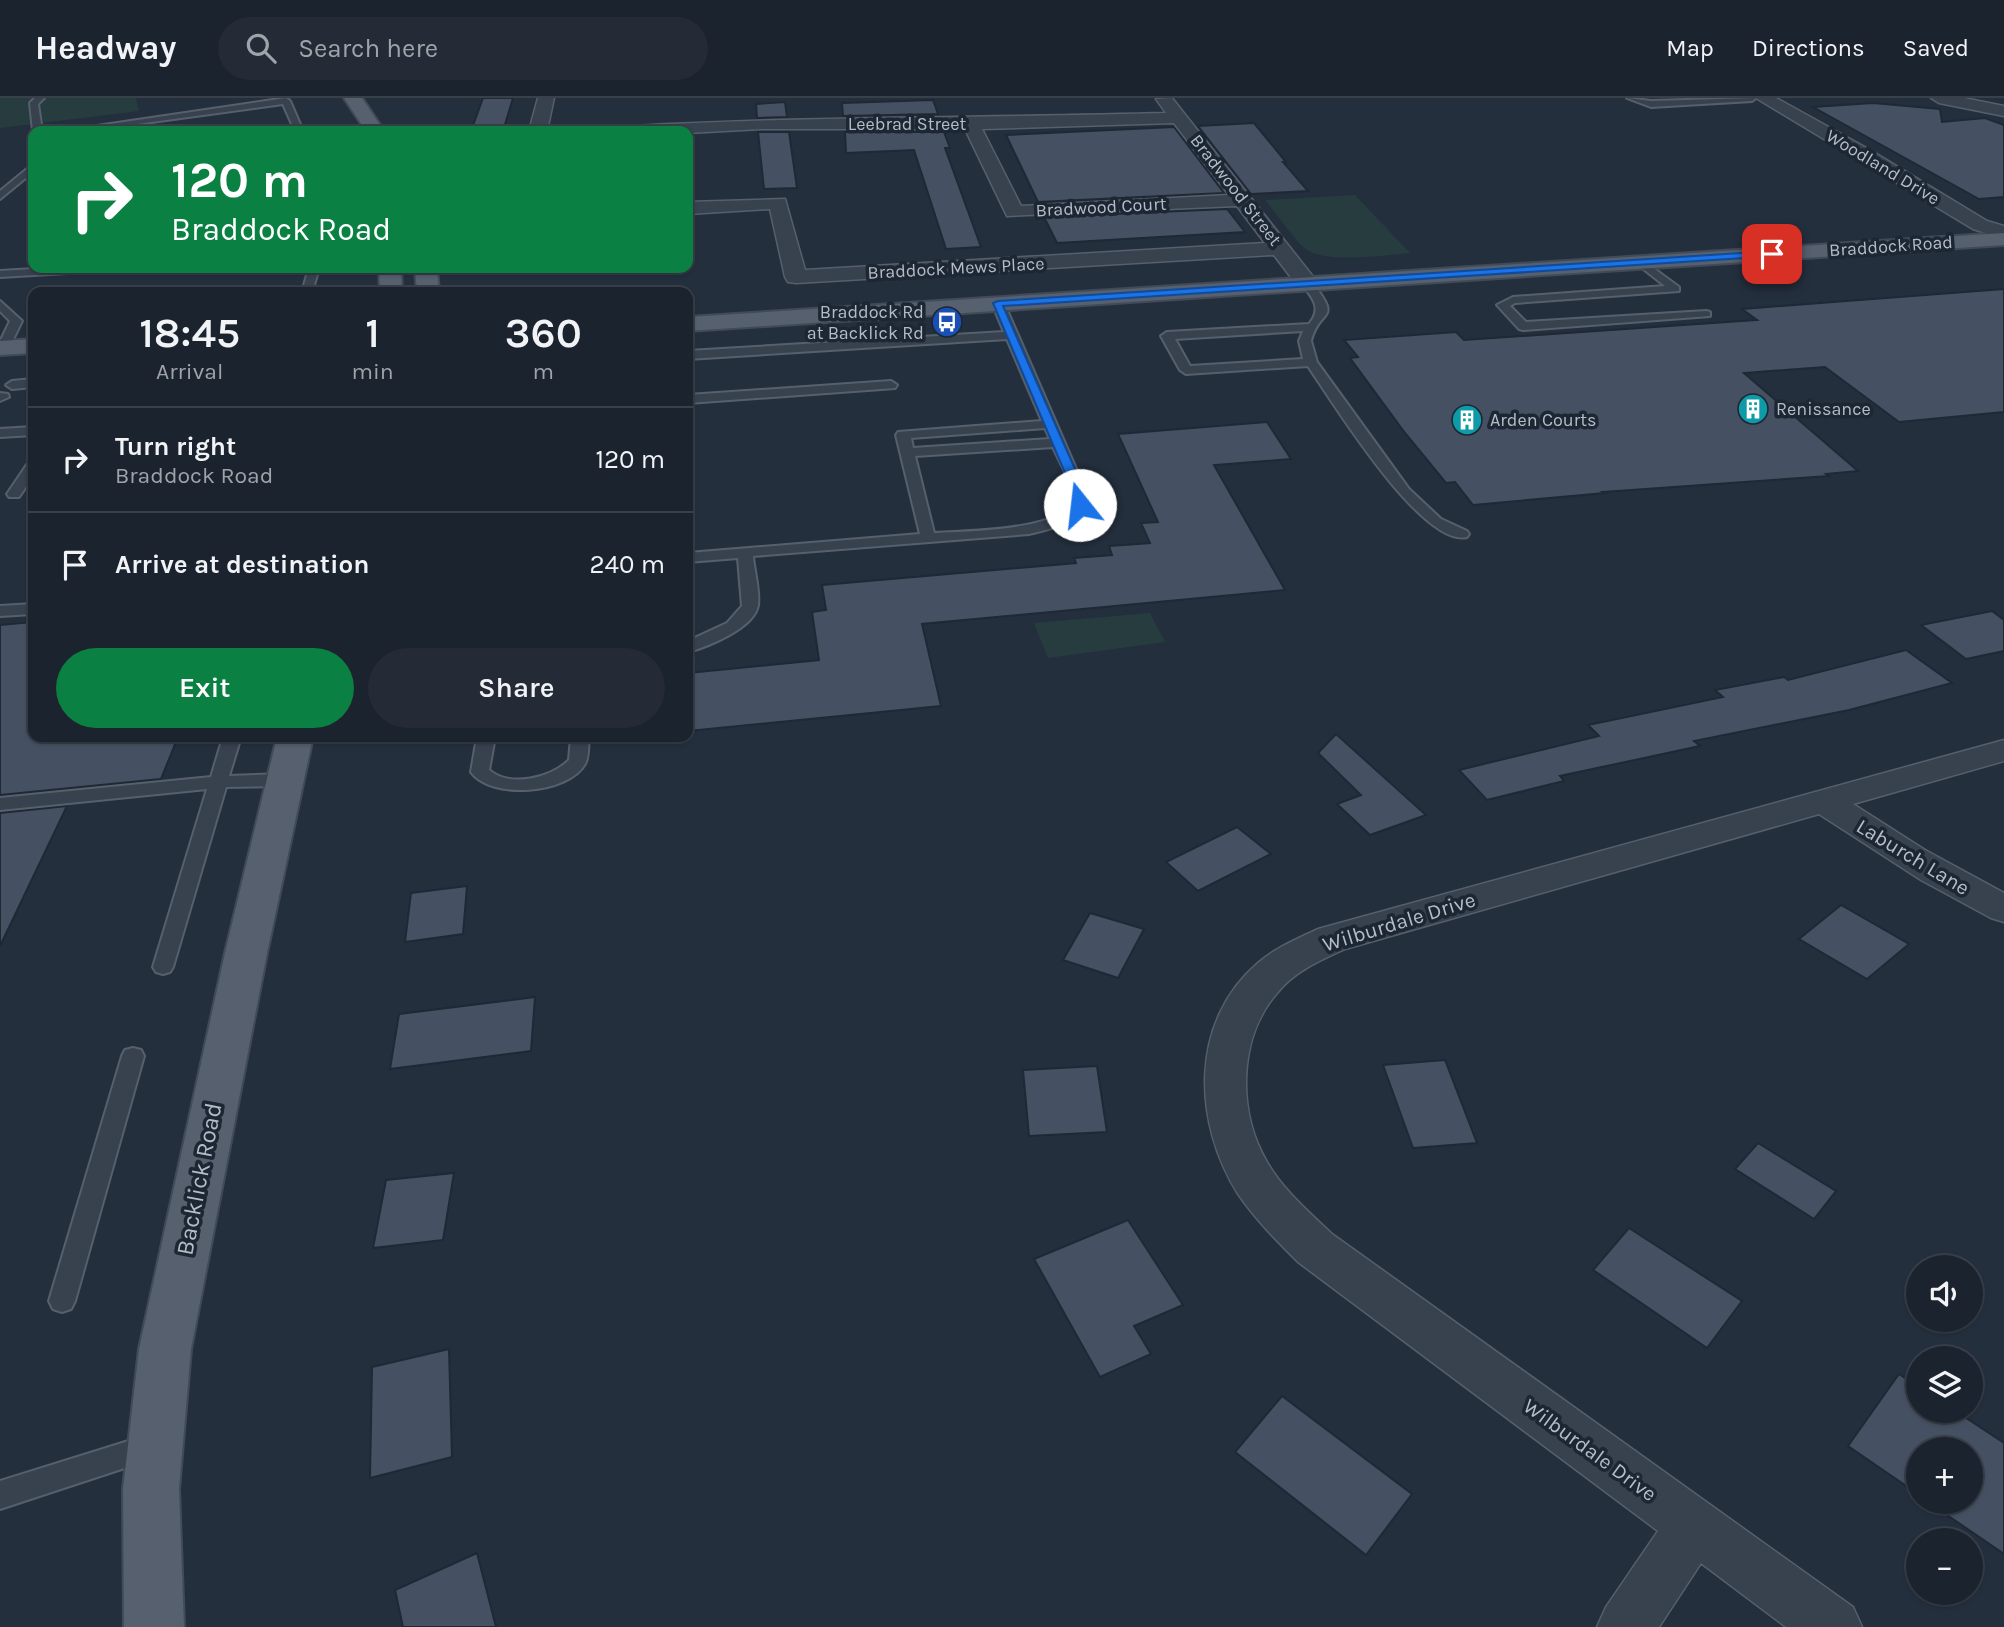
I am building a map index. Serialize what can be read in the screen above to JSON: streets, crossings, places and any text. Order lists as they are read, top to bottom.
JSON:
{
  "streets": {
    "main road": ["Braddock Road", "Backlick Road"],
    "street": [
      "Leebrad Street",
      "Woodland Drive",
      "Bradwood Street",
      "Bradwood Court",
      "Braddock Mews Place",
      "Laburch Lane",
      "Wilburdale Drive"
    ]
  },
  "crossings": [
    ["Leebrad Street", "Bradwood Street"],
    ["Leebrad Street", "Bradwood Court"],
    ["Woodland Drive", "Braddock Road"],
    ["Bradwood Street", "Bradwood Court"],
    ["Bradwood Street", "Braddock Road"],
    ["Bradwood Street", "Braddock Mews Place"],
    ["Laburch Lane", "Wilburdale Drive"]
  ],
  "places": {
    "bus stop": ["Braddock Rd at Backlick Rd"],
    "building": ["Renissance", "Arden Courts"]
  },
  "page": {
    "header": "Headway",
    "search": "Search here",
    "nav": ["Map", "Directions", "Saved"],
    "turn": ["120 m", "Braddock Road"],
    "eta": [
      "18:45",
      "Arrival",
      "1",
      "min",
      "360",
      "m"
    ],
    "list": [
      {
        "name": "Turn right",
        "note": "Braddock Road",
        "value": "120 m"
      },
      {
        "name": "Arrive at destination",
        "value": "240 m"
      }
    ],
    "buttons": ["Exit", "Share"],
    "map_buttons": ["+", "−"]
  }
}
